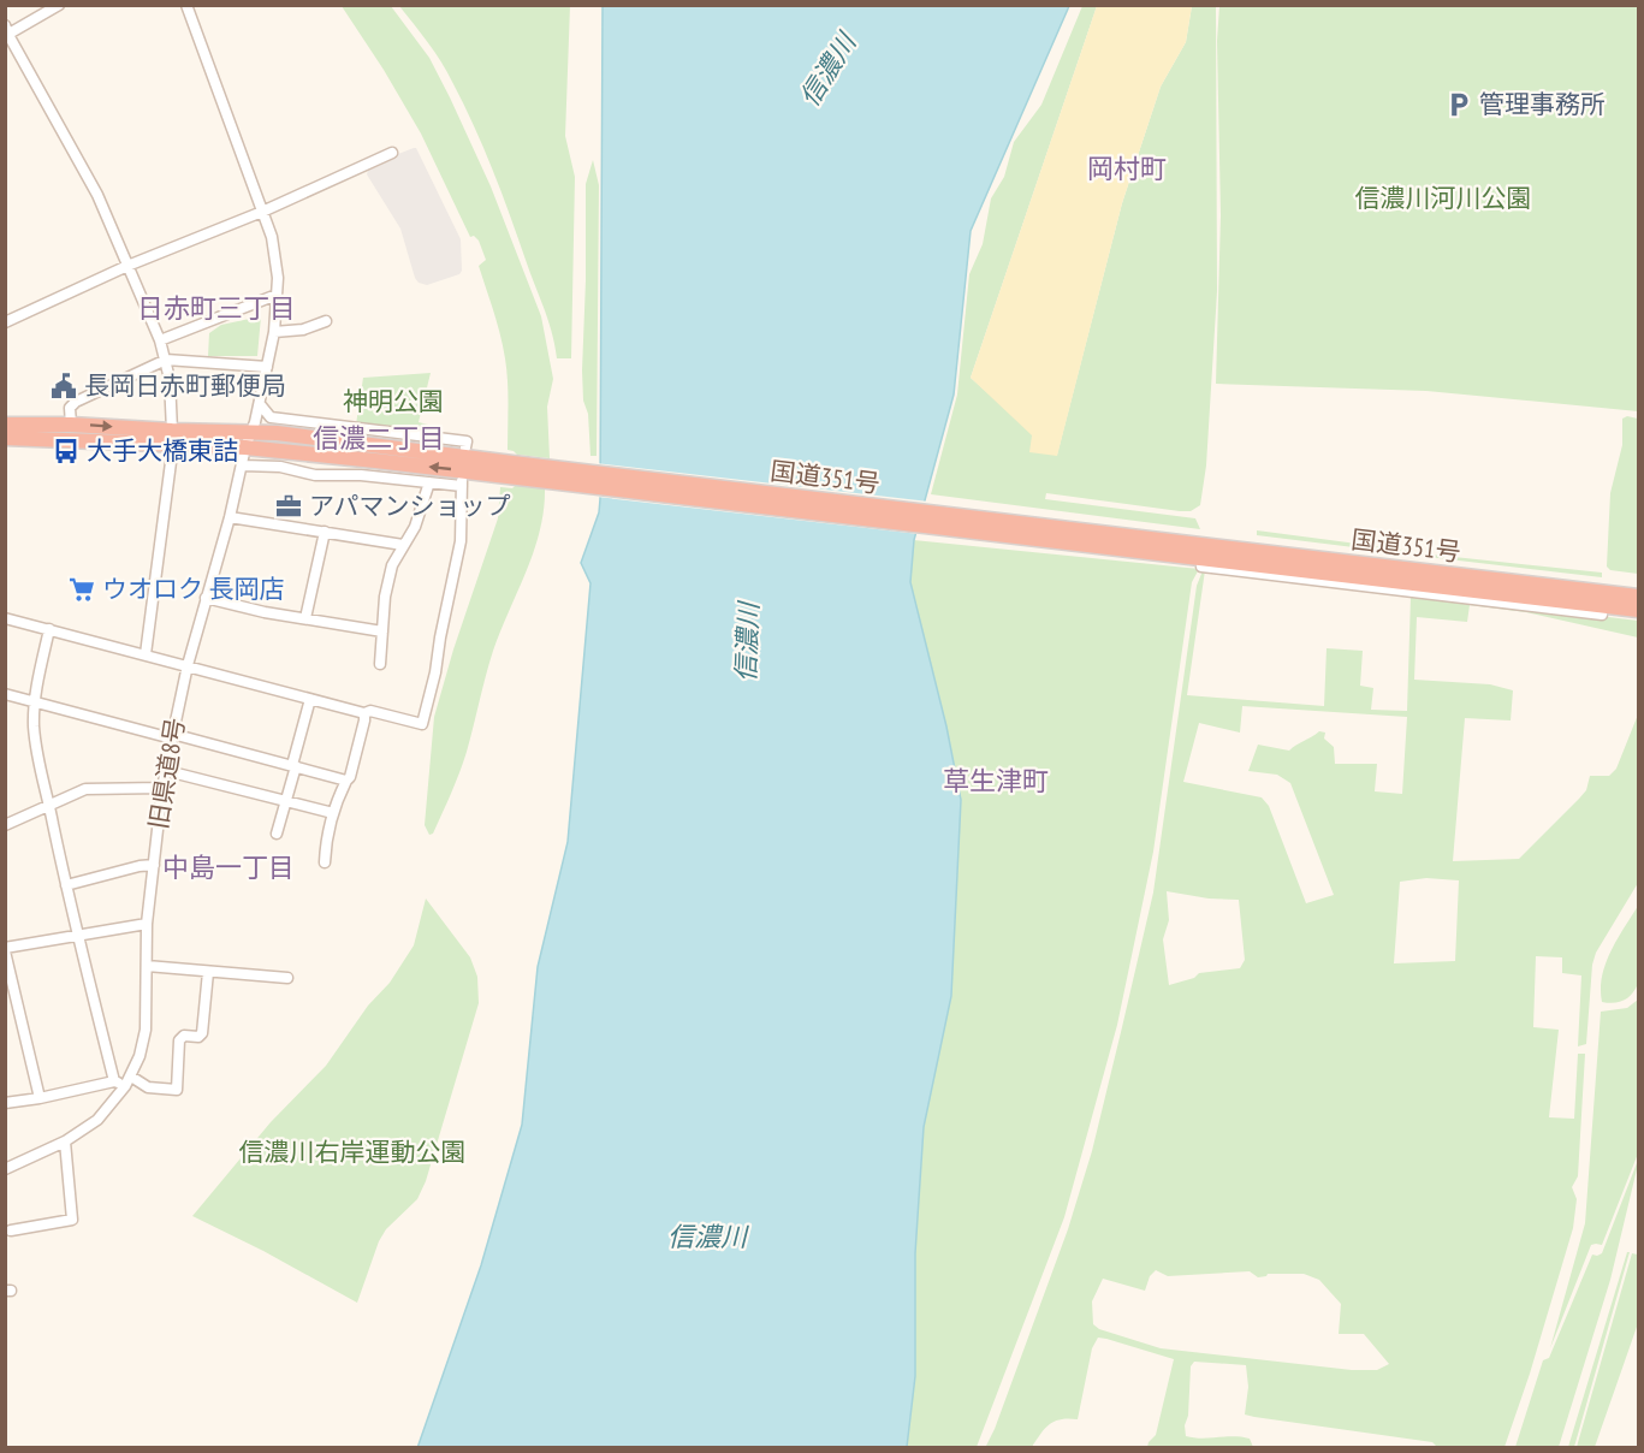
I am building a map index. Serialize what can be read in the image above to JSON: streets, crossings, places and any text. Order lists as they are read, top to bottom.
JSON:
{
  "streets": {
    "highway": ["国道351号"],
    "street": ["旧県道8号"]
  },
  "crossings": [
    ["国道351号", "旧県道8号"]
  ],
  "districts": [
    "岡村町",
    "日赤町三丁目",
    "信濃二丁目",
    "草生津町",
    "中島一丁目"
  ],
  "water": ["信濃川"],
  "parks": ["信濃川河川公園", "神明公園", "信濃川右岸運動公園"],
  "places": {
    "parking": ["管理事務所"],
    "public building": ["長岡日赤町郵便局"],
    "bus stop": ["大手大橋東詰"],
    "office": ["アパマンショップ"],
    "supermarket": ["ウオロク 長岡店"]
  }
}
